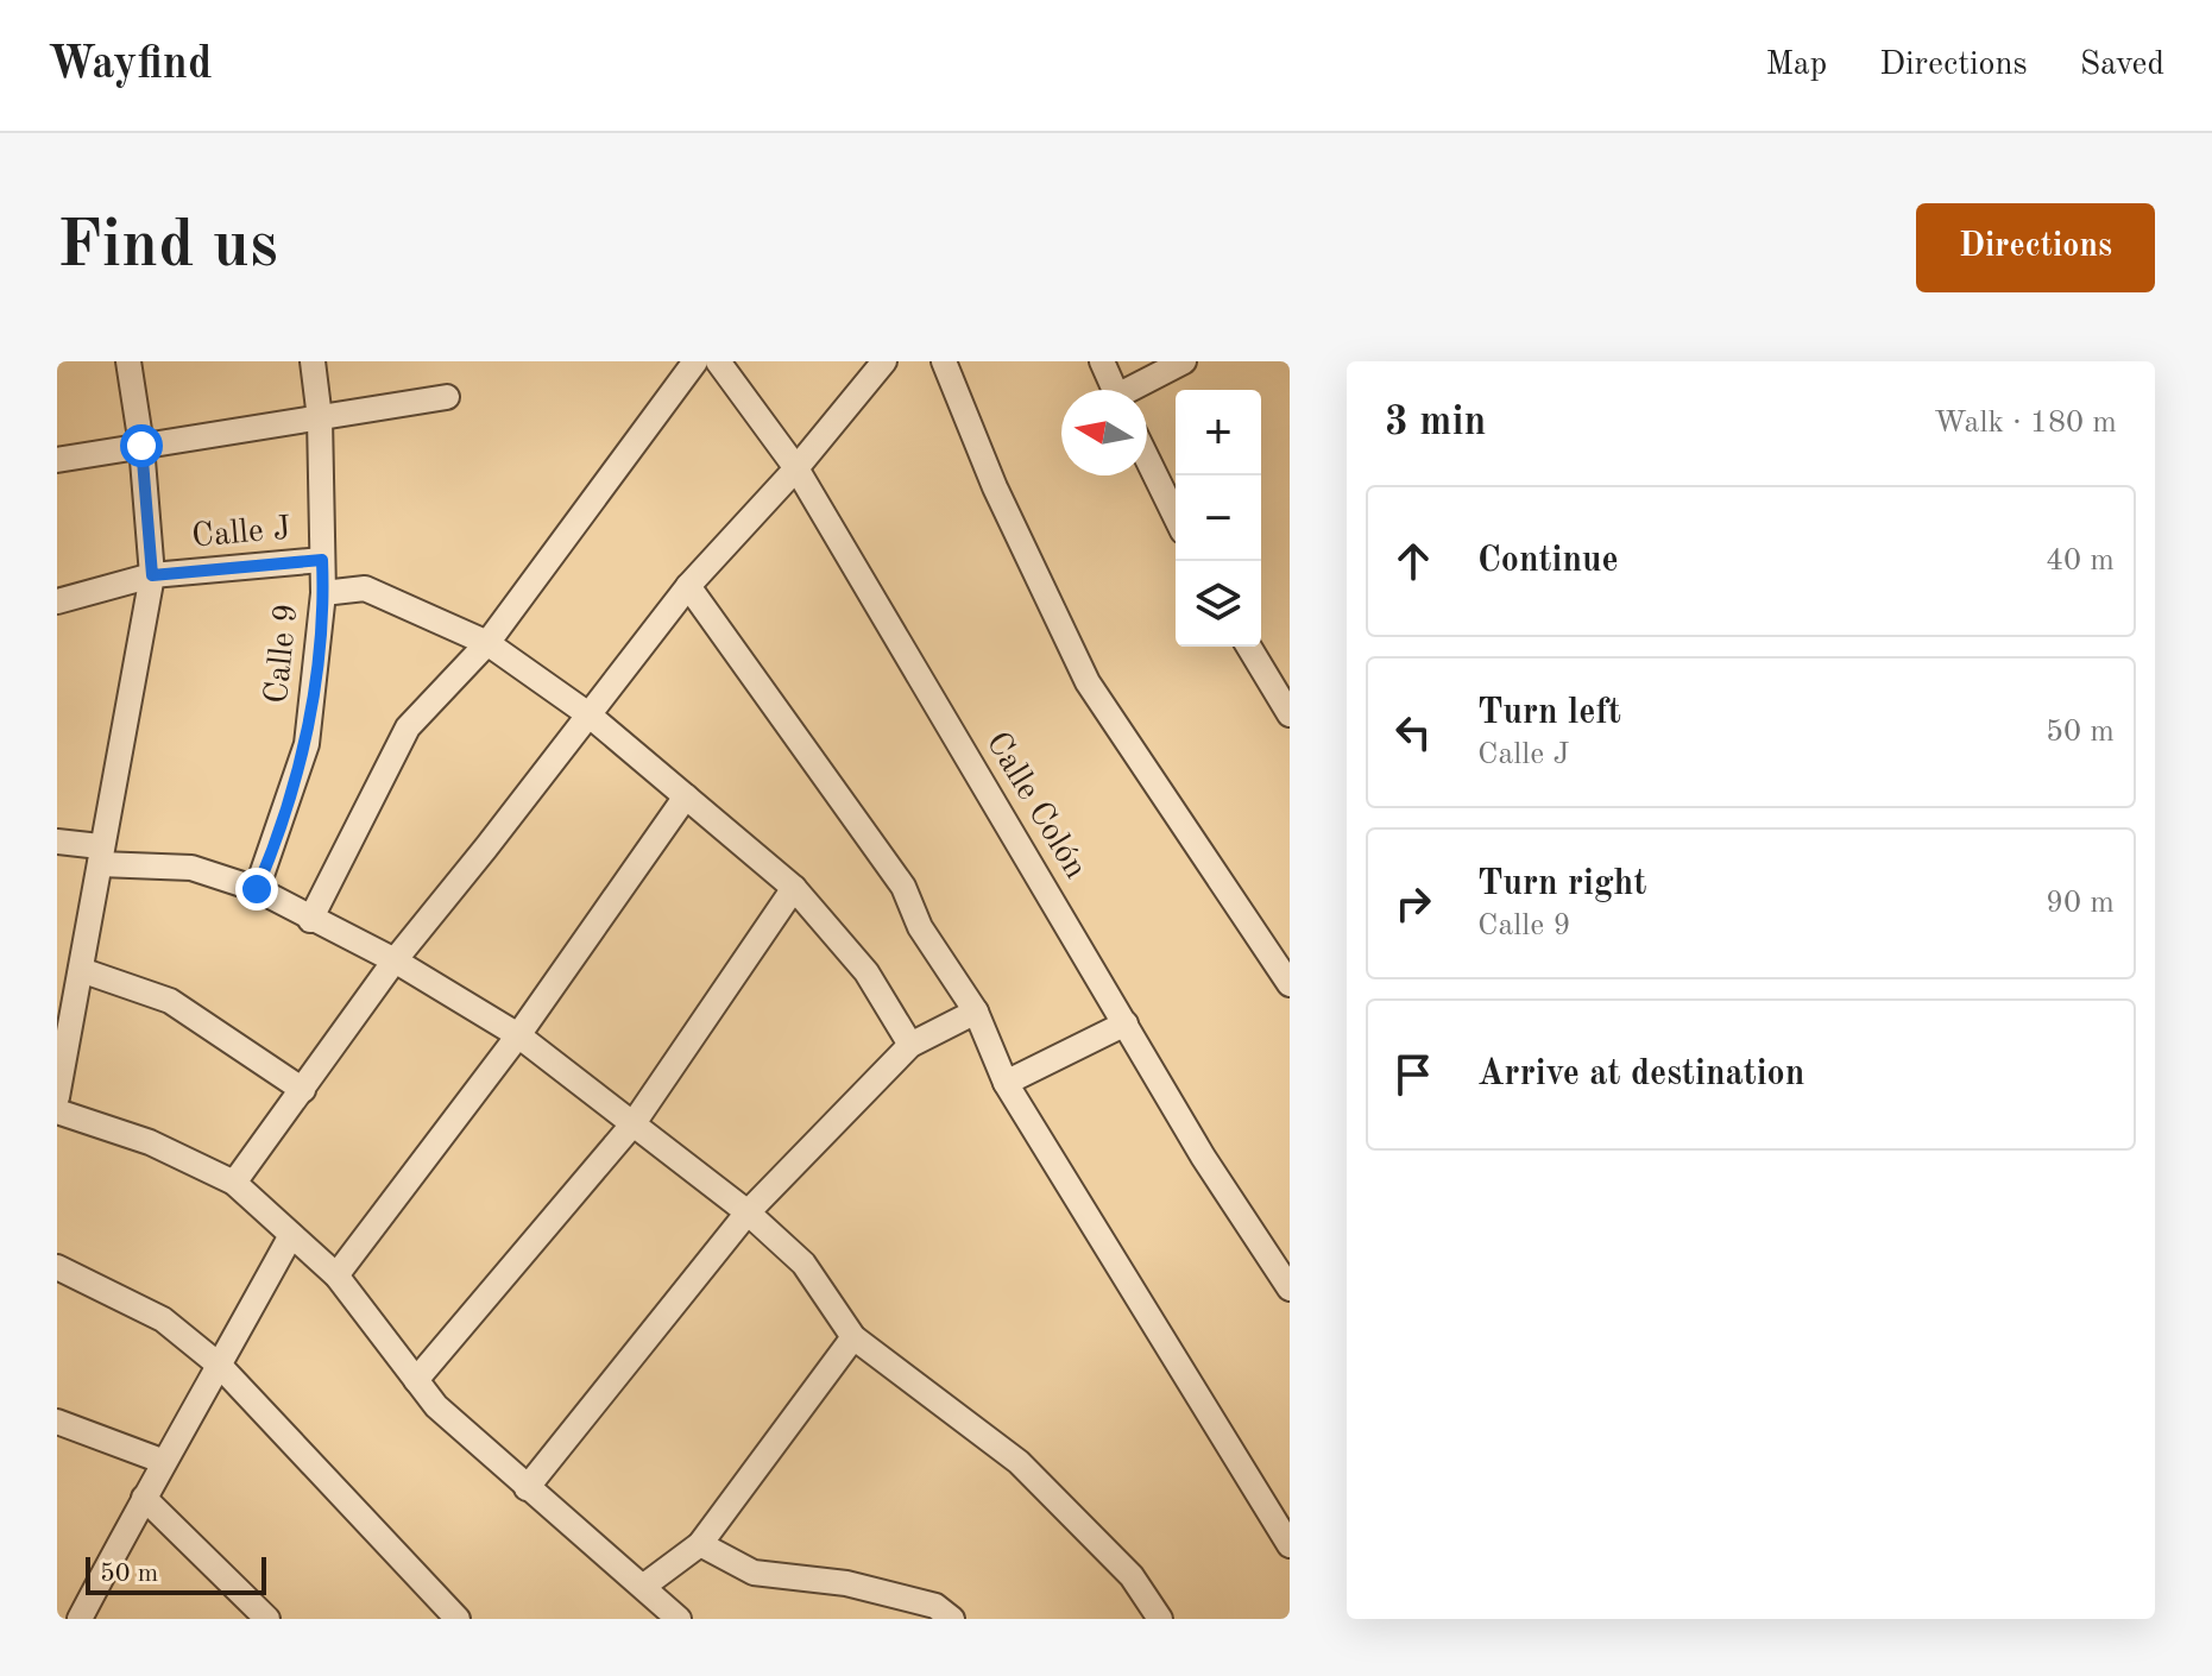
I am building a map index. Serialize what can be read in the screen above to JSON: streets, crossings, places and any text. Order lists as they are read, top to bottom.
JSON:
{
  "streets": {
    "street": ["Calle J", "Calle 9", "Calle Colón"]
  },
  "crossings": [
    ["Calle J", "Calle 9"]
  ],
  "scale_bar": "50 m",
  "north": "left",
  "page": {
    "header": "Wayfind",
    "nav": ["Map", "Directions", "Saved"],
    "buttons": "Directions",
    "title": "Find us",
    "heading": ["3 min", "Walk · 180 m"],
    "map_buttons": ["+", "−"],
    "list": [
      ["Continue", "40 m"],
      ["Turn left", "Calle J", "50 m"],
      ["Turn right", "Calle 9", "90 m"],
      "Arrive at destination"
    ],
    "scale": "50 m"
  }
}
